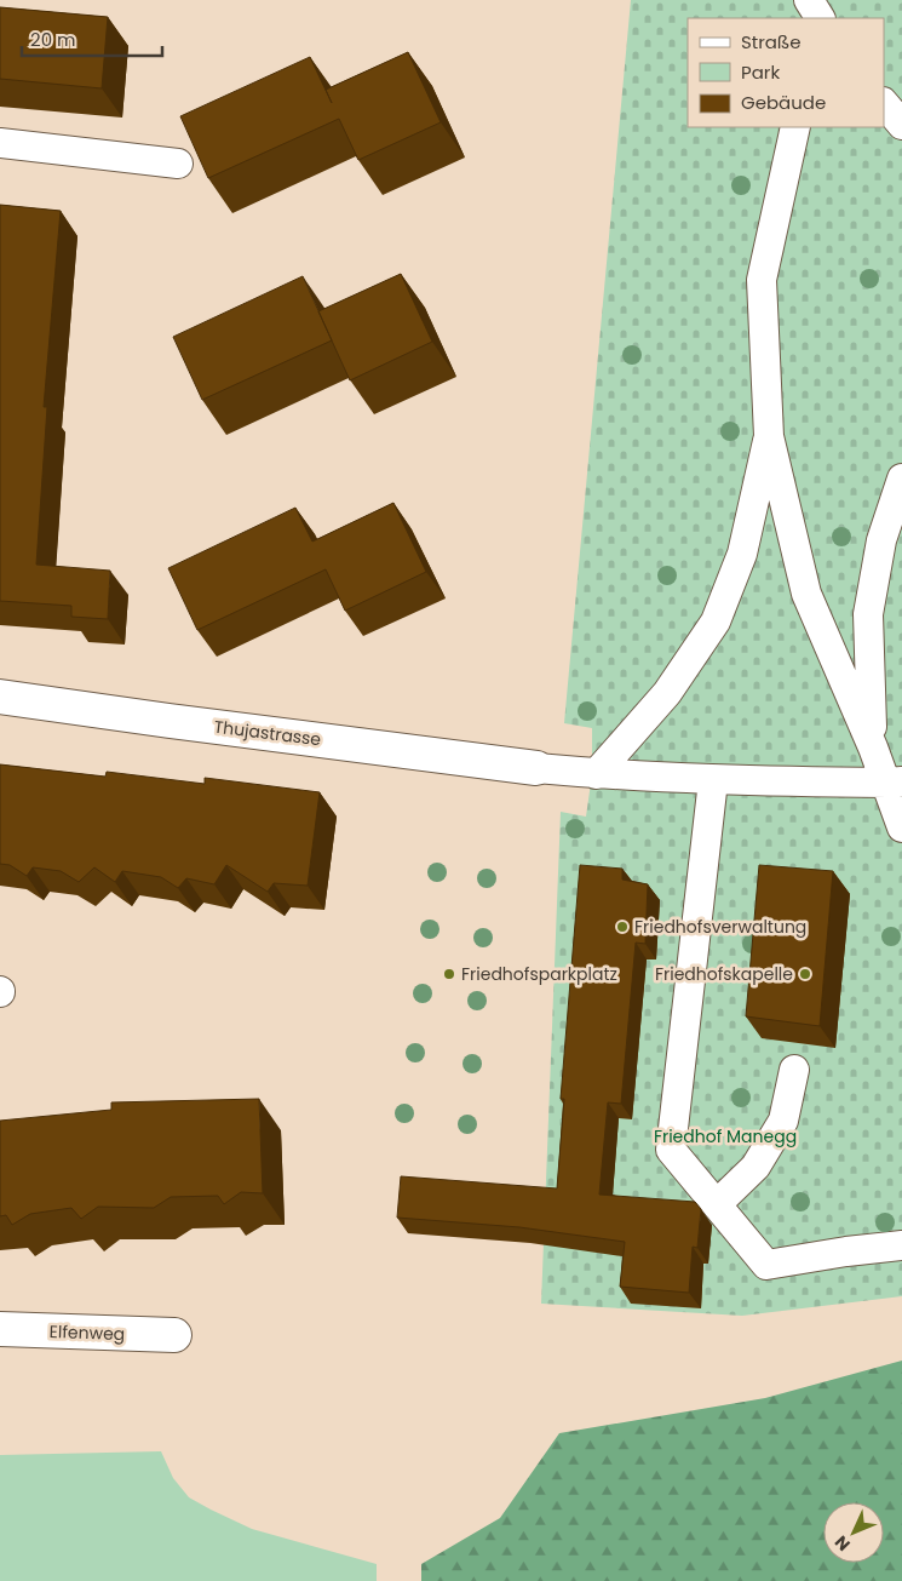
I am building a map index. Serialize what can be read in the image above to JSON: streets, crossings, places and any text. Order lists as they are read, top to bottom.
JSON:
{
  "streets": {
    "street": ["Thujastrasse", "Elfenweg"]
  },
  "parks": ["Friedhof Manegg"],
  "places": ["Friedhofsverwaltung", "Friedhofsparkplatz", "Friedhofskapelle"],
  "legend": ["Straße", "Park", "Gebäude"],
  "scale_bar": "20 m",
  "north": "bottom left"
}
